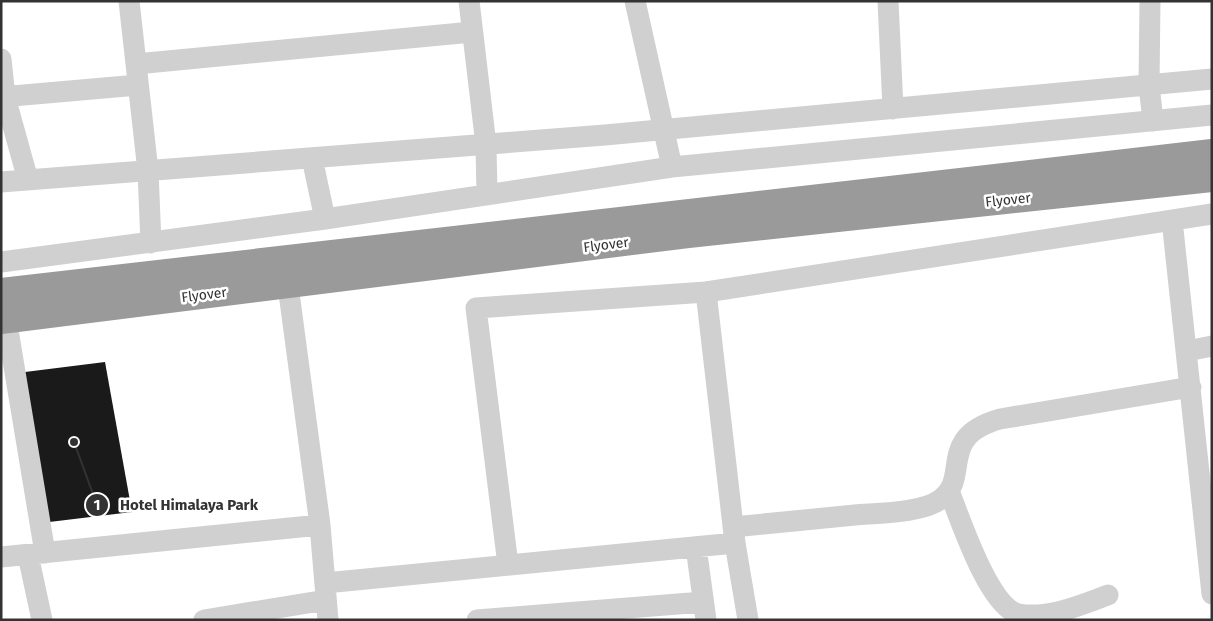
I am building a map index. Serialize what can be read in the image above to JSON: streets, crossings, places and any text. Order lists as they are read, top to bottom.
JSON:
{
  "streets": {
    "highway": ["Flyover"]
  },
  "places": ["Hotel Himalaya Park"]
}
